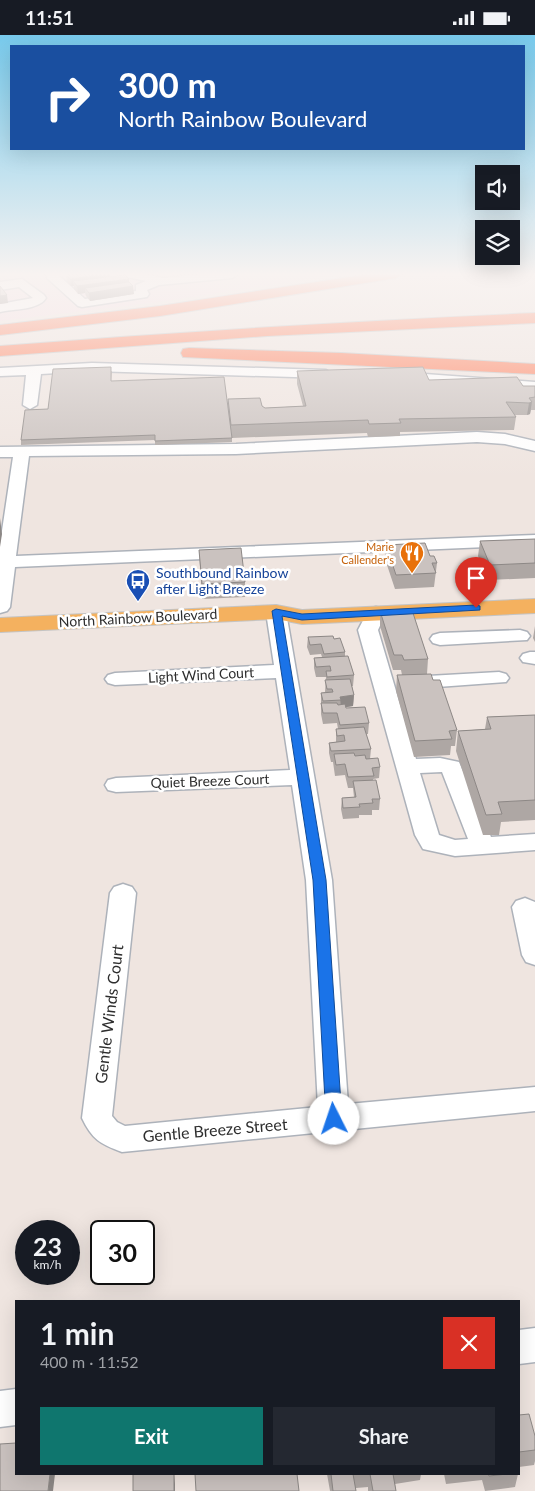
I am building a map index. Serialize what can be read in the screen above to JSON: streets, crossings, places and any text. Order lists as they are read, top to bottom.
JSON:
{
  "streets": {
    "main road": ["North Rainbow Boulevard"],
    "street": [
      "Light Wind Court",
      "Quiet Breeze Court",
      "Gentle Winds Court",
      "Gentle Breeze Street"
    ]
  },
  "crossings": [
    ["Gentle Winds Court", "Gentle Breeze Street"]
  ],
  "places": {
    "restaurant": ["Marie Callender's"],
    "bus stop": ["Southbound Rainbow after Light Breeze"]
  },
  "page": {
    "status": "11:51",
    "turn": ["300 m", "North Rainbow Boulevard"],
    "speed": "23 km/h",
    "limit": "30",
    "heading": ["1 min", "400 m · 11:52"],
    "buttons": ["Exit", "Share"]
  }
}
